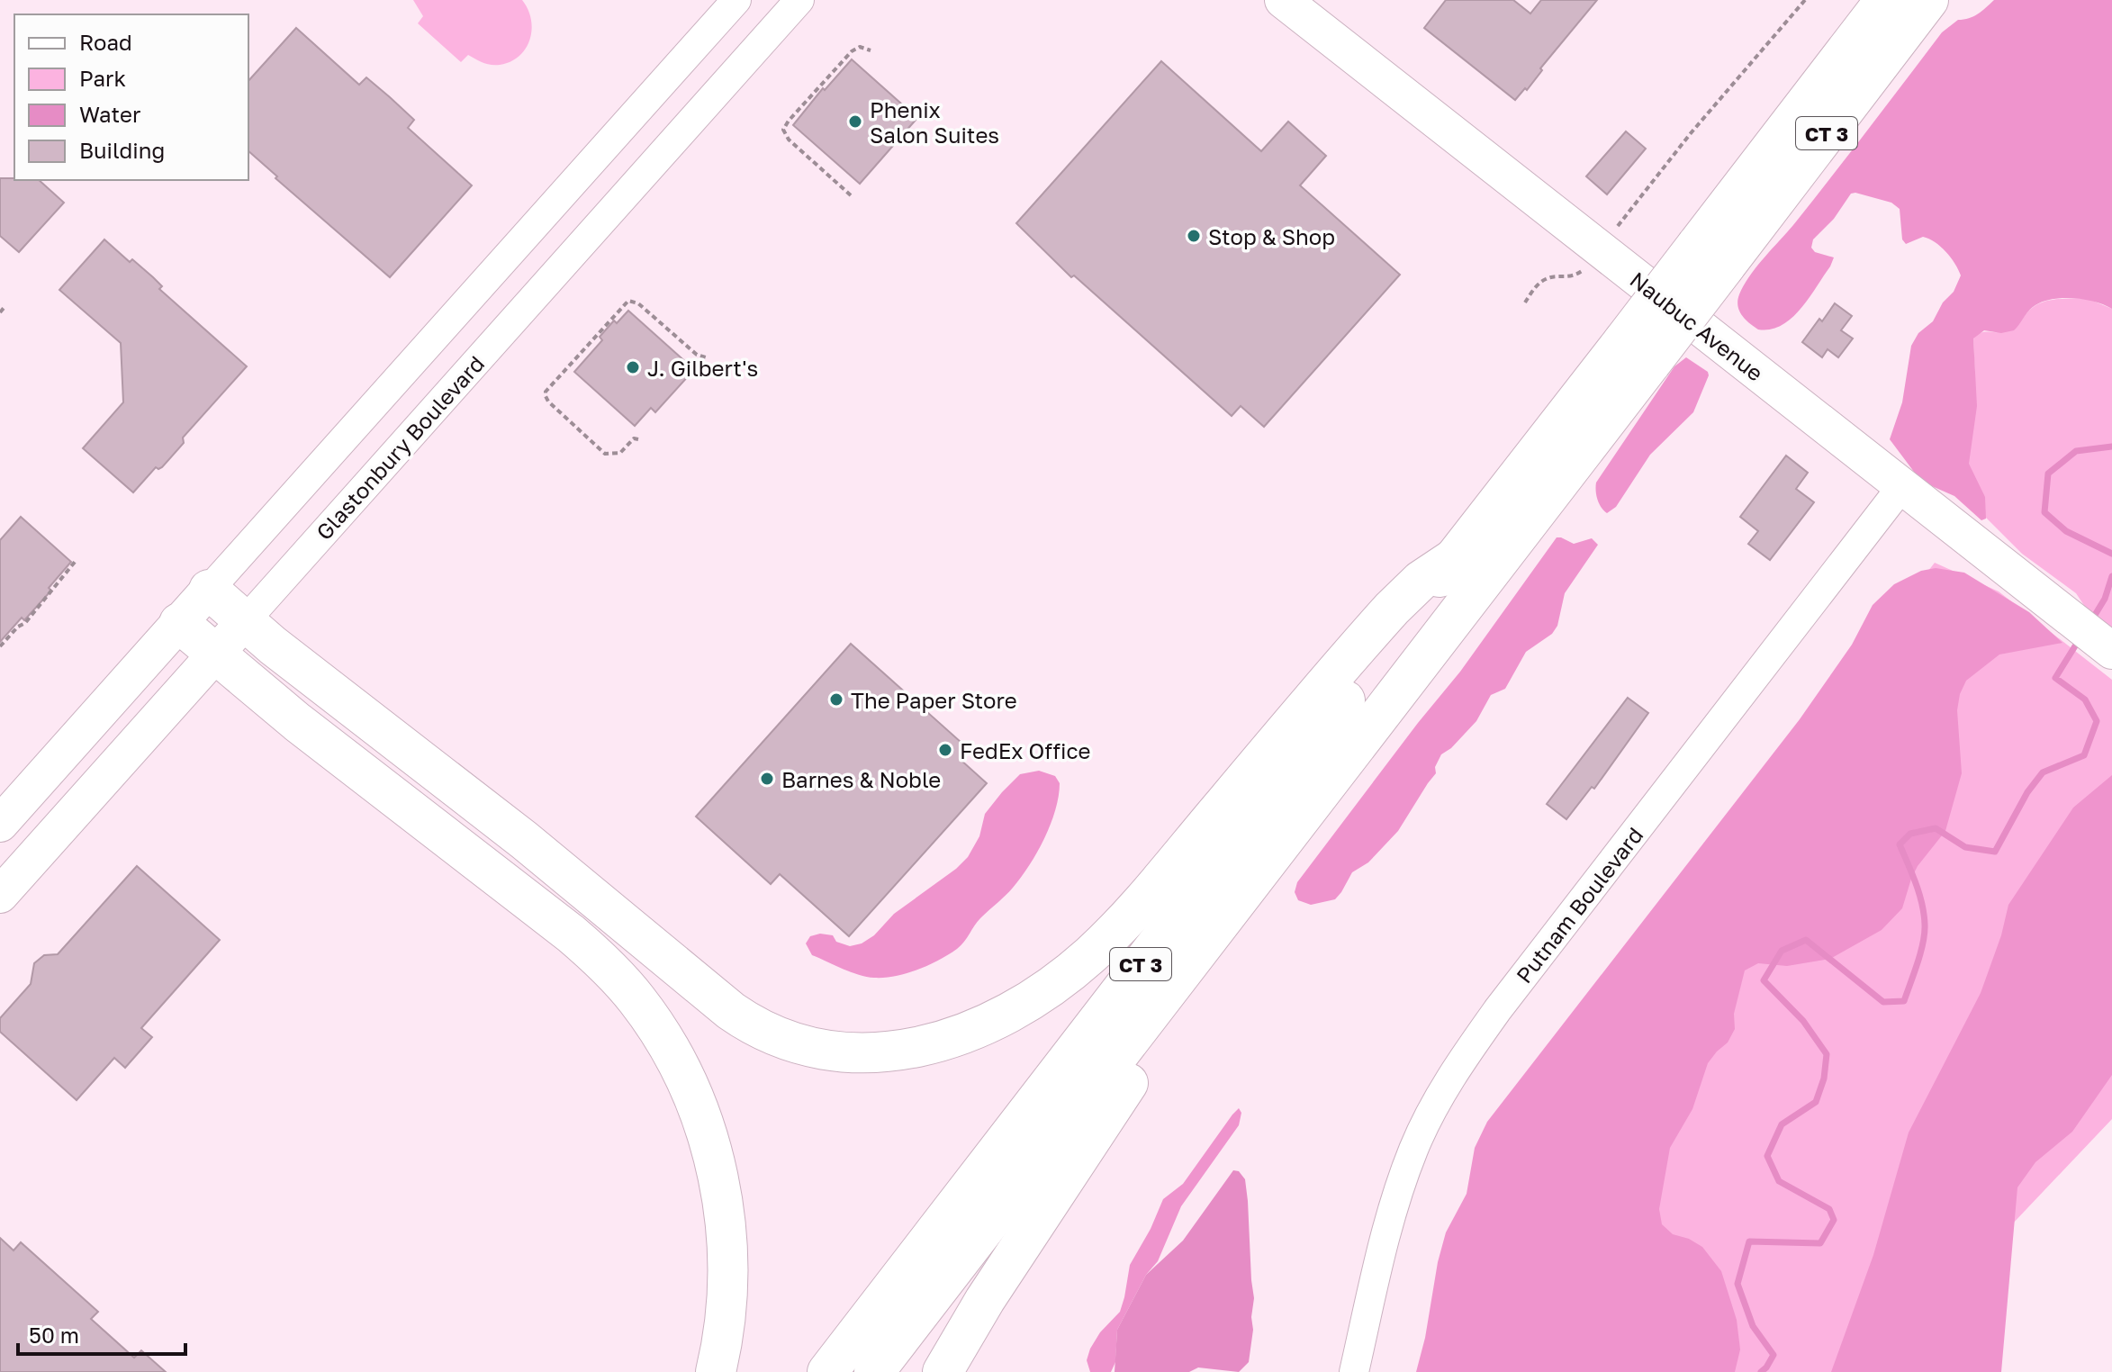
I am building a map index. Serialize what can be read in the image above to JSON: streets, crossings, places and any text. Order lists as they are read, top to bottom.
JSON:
{
  "streets": {
    "highway": ["CT 3"],
    "main road": ["Naubuc Avenue", "Glastonbury Boulevard"],
    "street": ["Putnam Boulevard"]
  },
  "crossings": [
    ["Naubuc Avenue", "Putnam Boulevard"]
  ],
  "places": [
    "Phenix Salon Suites",
    "Stop & Shop",
    "J. Gilbert's",
    "The Paper Store",
    "FedEx Office",
    "Barnes & Noble"
  ],
  "legend": [
    "Road",
    "Park",
    "Water",
    "Building"
  ],
  "scale_bar": "50 m"
}
